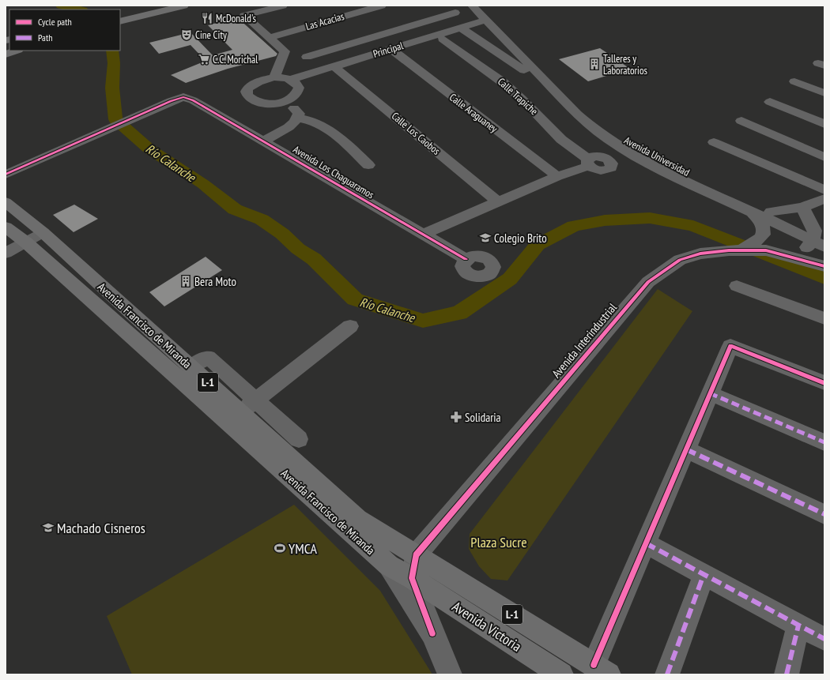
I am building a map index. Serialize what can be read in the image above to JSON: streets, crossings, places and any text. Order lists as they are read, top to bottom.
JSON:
{
  "streets": {
    "main road": ["Avenida Francisco de Miranda", "L-1", "Avenida Victoria"],
    "street": [
      "Las Acacias",
      "Principal",
      "Calle Trapiche",
      "Calle Araguaney",
      "Calle Los Caobos",
      "Avenida Universidad",
      "Avenida Los Chaguaramos",
      "Avenida Interindustrial"
    ]
  },
  "crossings": [
    ["Principal", "Calle Trapiche"],
    ["Principal", "Calle Araguaney"],
    ["Principal", "Calle Los Caobos"],
    ["Principal", "Avenida Universidad"],
    ["Calle Trapiche", "Calle Araguaney"],
    ["Avenida Universidad", "Avenida Interindustrial"],
    ["Avenida Francisco de Miranda", "Avenida Interindustrial"],
    ["Avenida Francisco de Miranda", "Avenida Victoria"],
    ["Avenida Interindustrial", "Avenida Victoria"]
  ],
  "water": ["Río Calanche"],
  "parks": ["Plaza Sucre"],
  "places": {
    "restaurant": ["McDonald's"],
    "theatre": ["Cine City"],
    "supermarket": ["C.C. Morichal"],
    "building": ["Talleres y Laboratorios", "Bera Moto"],
    "school or university": ["Colegio Brito", "Machado Cisneros"],
    "pharmacy": ["Solidaria"],
    "sports": ["YMCA"]
  },
  "legend": ["Cycle path", "Path"]
}
